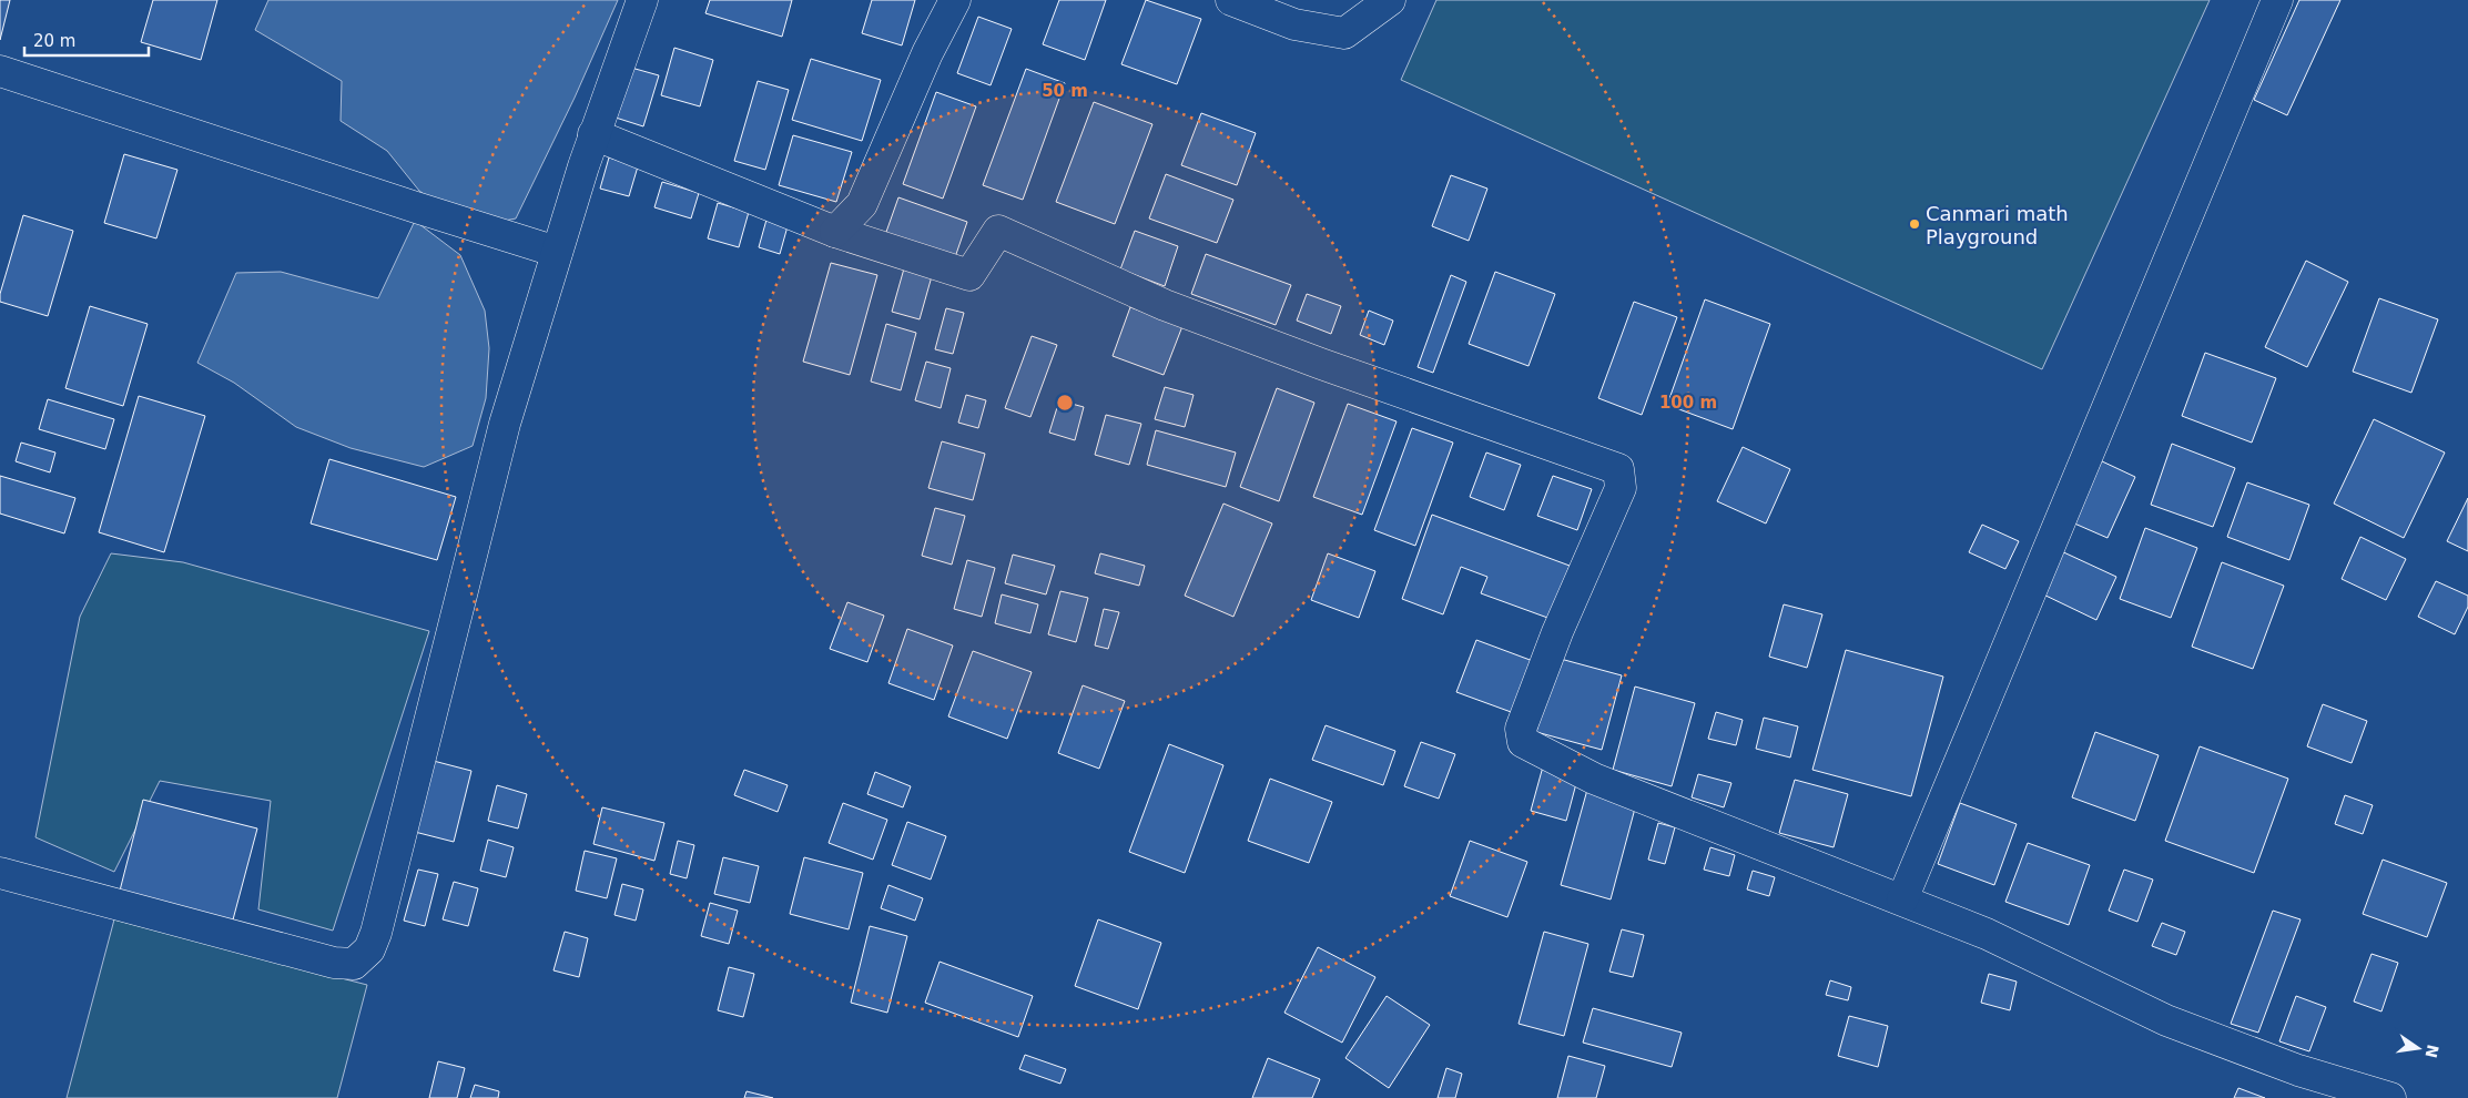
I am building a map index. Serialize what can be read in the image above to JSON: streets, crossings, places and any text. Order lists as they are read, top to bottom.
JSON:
{
  "places": ["Canmari math Playground"],
  "scale_bar": "20 m",
  "north": "right",
  "rings": ["50 m", "100 m"]
}
